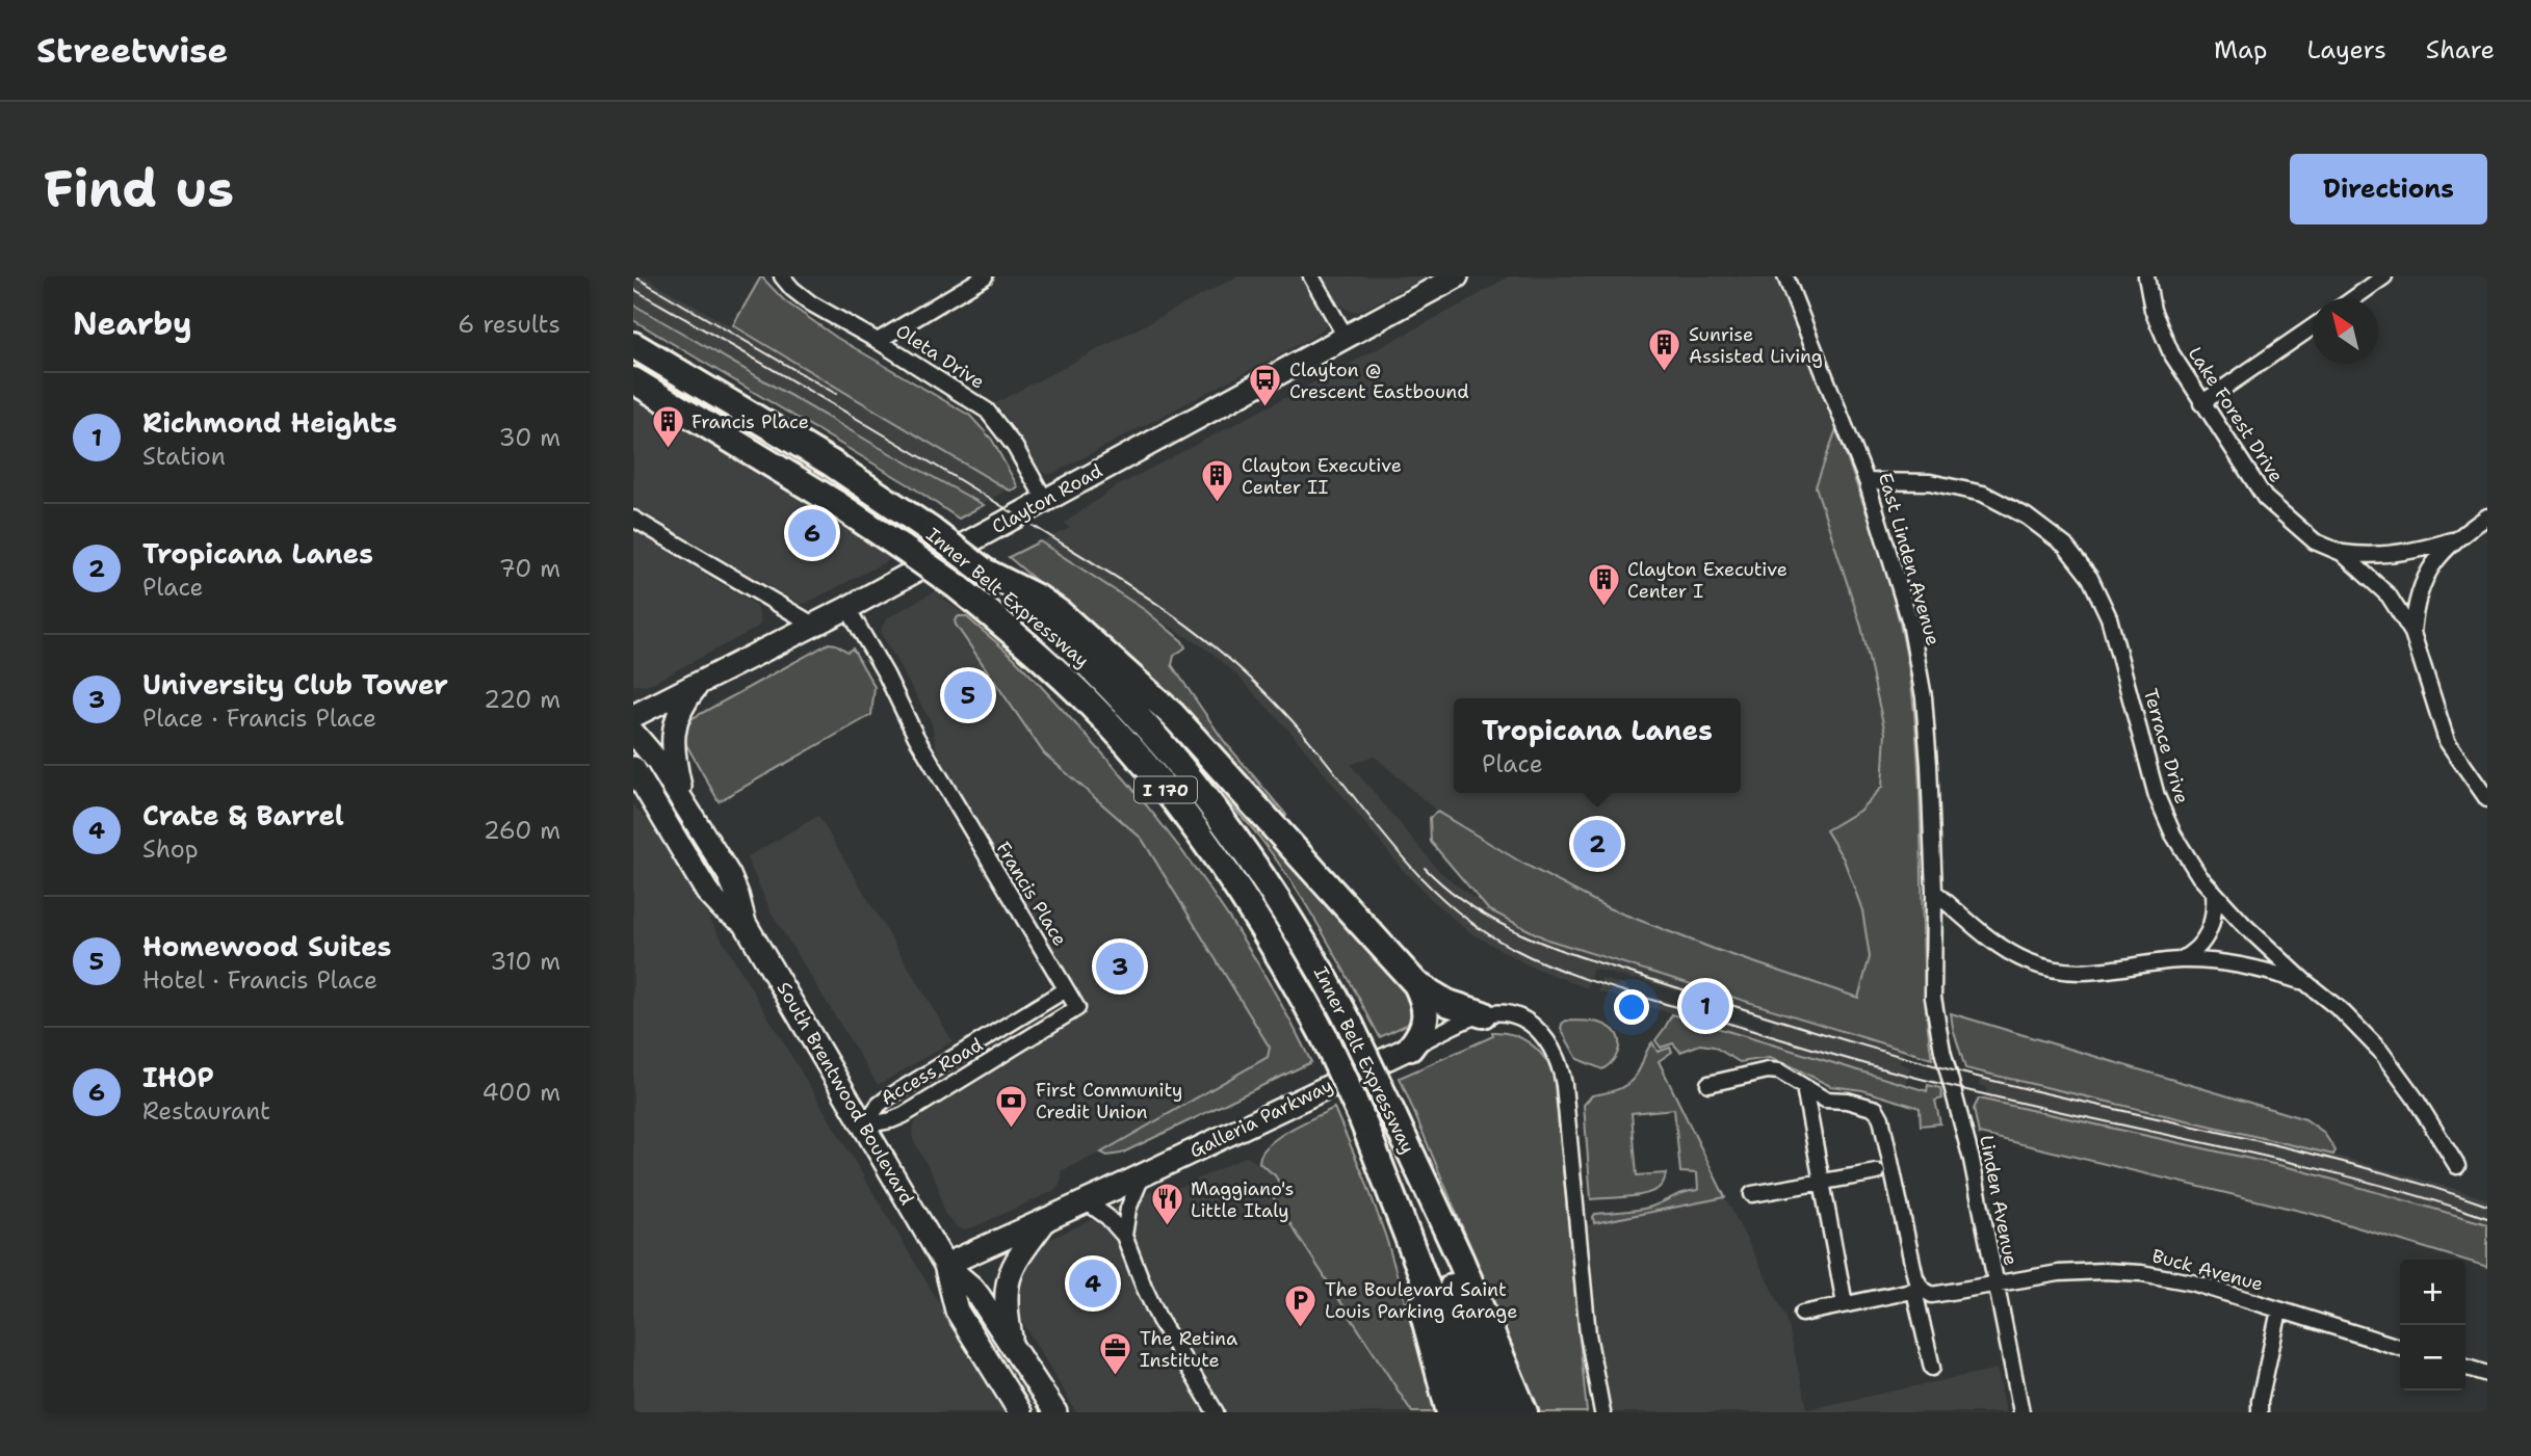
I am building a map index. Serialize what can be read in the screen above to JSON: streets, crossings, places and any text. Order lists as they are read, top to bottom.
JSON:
{
  "streets": {
    "highway": ["Inner Belt Expressway", "I 170"],
    "main road": ["Clayton Road", "South Brentwood Boulevard", "Galleria Parkway"],
    "street": [
      "Oleta Drive",
      "Lake Forest Drive",
      "East Linden Avenue",
      "Terrace Drive",
      "Francis Place",
      "Access Road",
      "Linden Avenue",
      "Buck Avenue"
    ]
  },
  "crossings": [
    ["Oleta Drive", "Clayton Road"],
    ["Clayton Road", "Francis Place"],
    ["East Linden Avenue", "Terrace Drive"],
    ["East Linden Avenue", "Linden Avenue"],
    ["Francis Place", "Access Road"],
    ["Access Road", "South Brentwood Boulevard"],
    ["South Brentwood Boulevard", "Galleria Parkway"],
    ["Linden Avenue", "Buck Avenue"]
  ],
  "places": {
    "building": [
      "Sunrise Assisted Living",
      "Francis Place",
      "Clayton Executive Center II",
      "Clayton Executive Center I"
    ],
    "bus stop": ["Clayton @ Crescent Eastbound"],
    "bank": ["First Community Credit Union"],
    "restaurant": ["Maggiano's Little Italy"],
    "parking": ["The Boulevard Saint Louis Parking Garage"],
    "office": ["The Retina Institute"]
  },
  "north": "top left",
  "page": {
    "header": "Streetwise",
    "nav": ["Map", "Layers", "Share"],
    "buttons": "Directions",
    "title": "Find us",
    "heading": ["Nearby", "6 results"],
    "list": [
      {
        "mark": "1",
        "name": "Richmond Heights",
        "note": "Station",
        "value": "30 m"
      },
      {
        "mark": "2",
        "name": "Tropicana Lanes",
        "note": "Place",
        "value": "70 m"
      },
      {
        "mark": "3",
        "name": "University Club Tower",
        "note": "Place · Francis Place",
        "value": "220 m"
      },
      {
        "mark": "4",
        "name": "Crate & Barrel",
        "note": "Shop",
        "value": "260 m"
      },
      {
        "mark": "5",
        "name": "Homewood Suites",
        "note": "Hotel · Francis Place",
        "value": "310 m"
      },
      {
        "mark": "6",
        "name": "IHOP",
        "note": "Restaurant",
        "value": "400 m"
      }
    ],
    "pins": [
      "6",
      "5",
      "2",
      "3",
      "1",
      "4"
    ],
    "popup": ["Tropicana Lanes", "Place"],
    "map_buttons": ["+", "−"]
  }
}
